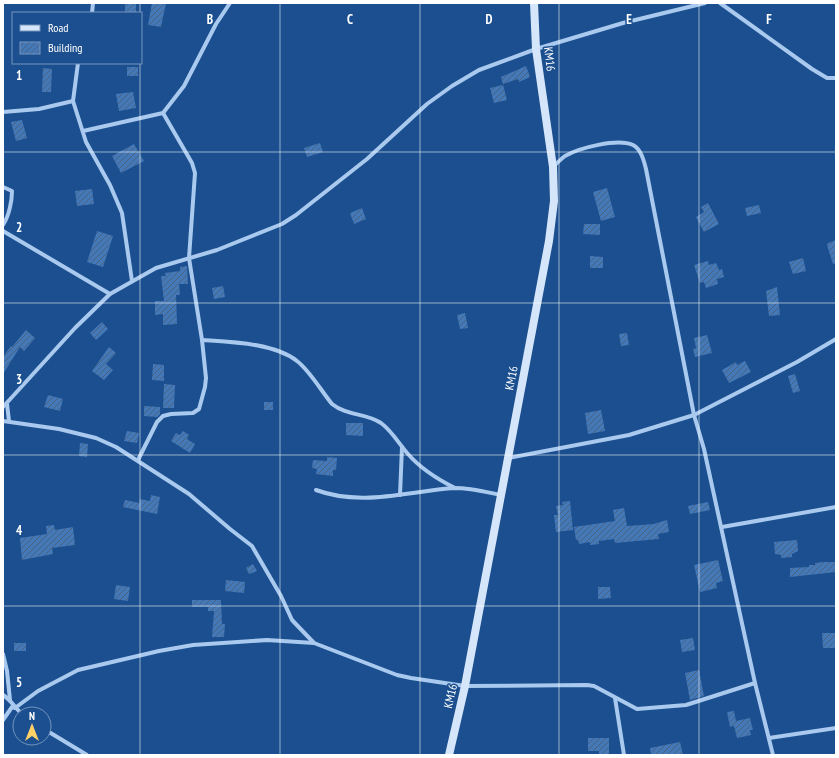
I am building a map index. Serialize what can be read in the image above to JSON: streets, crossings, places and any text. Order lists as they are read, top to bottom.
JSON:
{
  "streets": {
    "street": ["KM16"]
  },
  "legend": ["Road", "Building"],
  "north": "top",
  "grid": {
    "columns": [
      "B",
      "C",
      "D",
      "E",
      "F"
    ],
    "rows": [
      "1",
      "2",
      "3",
      "4",
      "5"
    ]
  }
}
